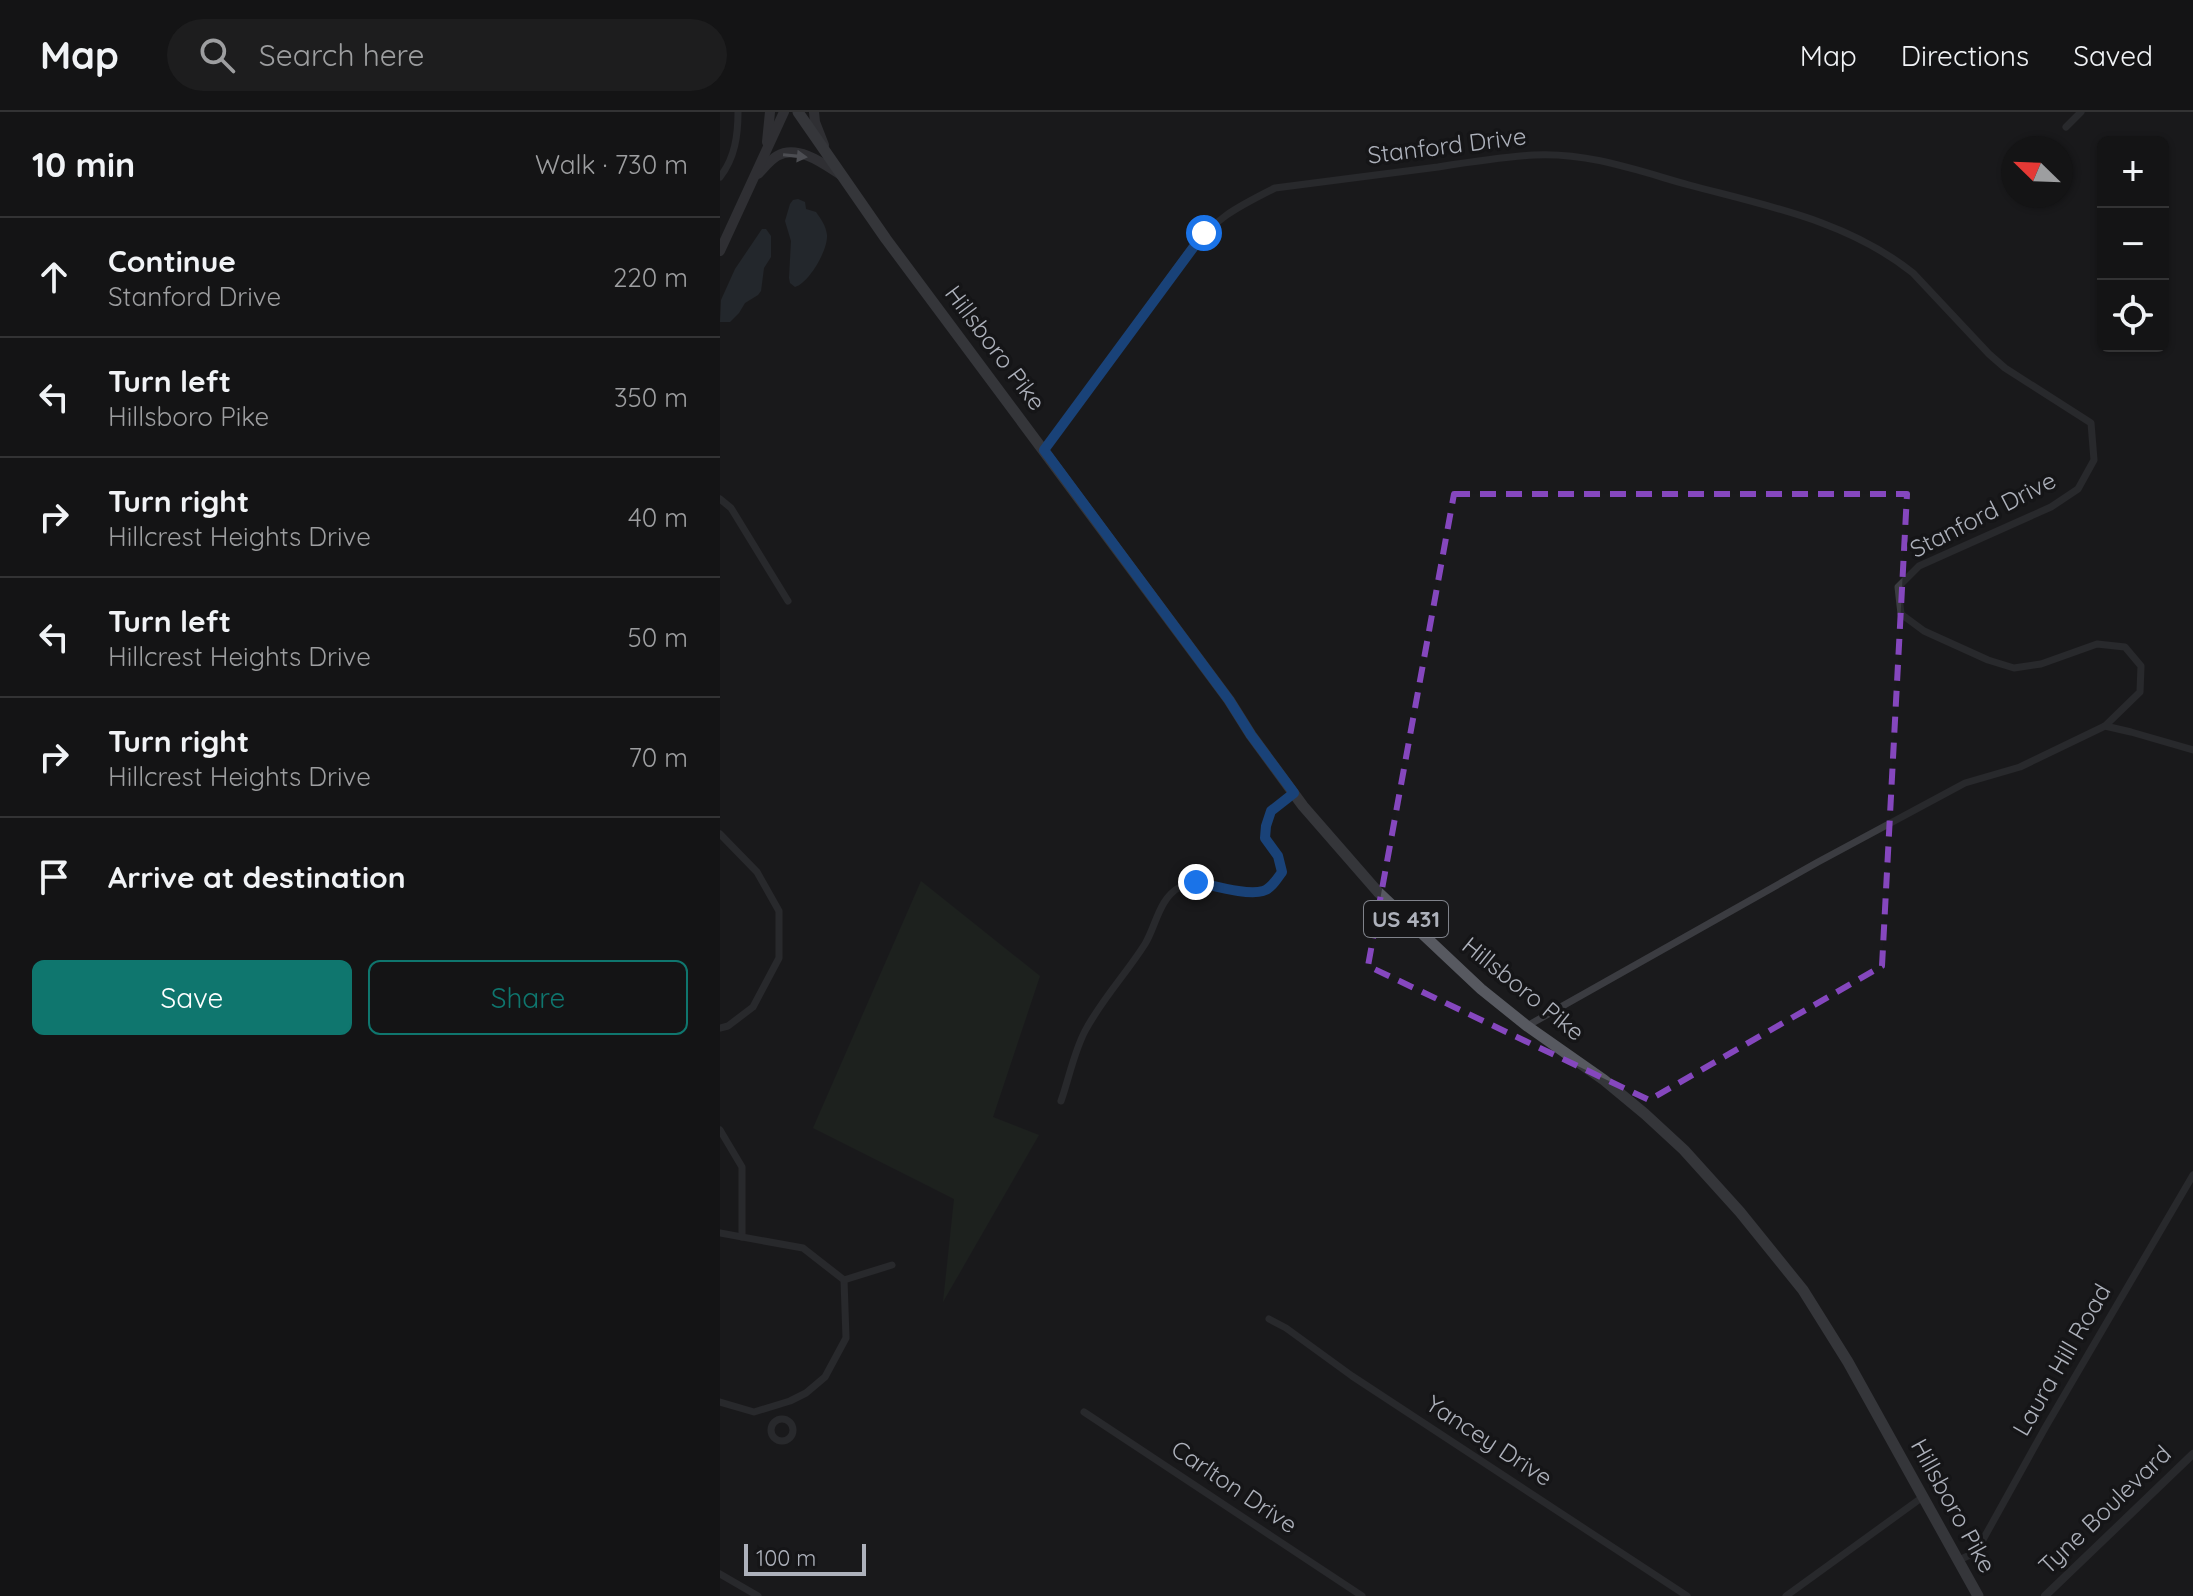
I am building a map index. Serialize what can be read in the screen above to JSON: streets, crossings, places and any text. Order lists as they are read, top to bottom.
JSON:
{
  "streets": {
    "main road": ["Hillsboro Pike", "US 431"],
    "street": [
      "Stanford Drive",
      "Laura Hill Road",
      "Yancey Drive",
      "Carlton Drive",
      "Tyne Boulevard"
    ]
  },
  "crossings": [
    ["Stanford Drive", "Hillsboro Pike"],
    ["Hillsboro Pike", "Laura Hill Road"]
  ],
  "scale_bar": "100 m",
  "north": "top left",
  "page": {
    "header": "Map",
    "search": "Search here",
    "nav": ["Map", "Directions", "Saved"],
    "heading": ["10 min", "Walk · 730 m"],
    "map_buttons": ["+", "−"],
    "list": [
      ["Continue", "Stanford Drive", "220 m"],
      ["Turn left", "Hillsboro Pike", "350 m"],
      ["Turn right", "Hillcrest Heights Drive", "40 m"],
      ["Turn left", "Hillcrest Heights Drive", "50 m"],
      ["Turn right", "Hillcrest Heights Drive", "70 m"],
      "Arrive at destination"
    ],
    "buttons": ["Save", "Share"],
    "scale": "100 m"
  }
}
